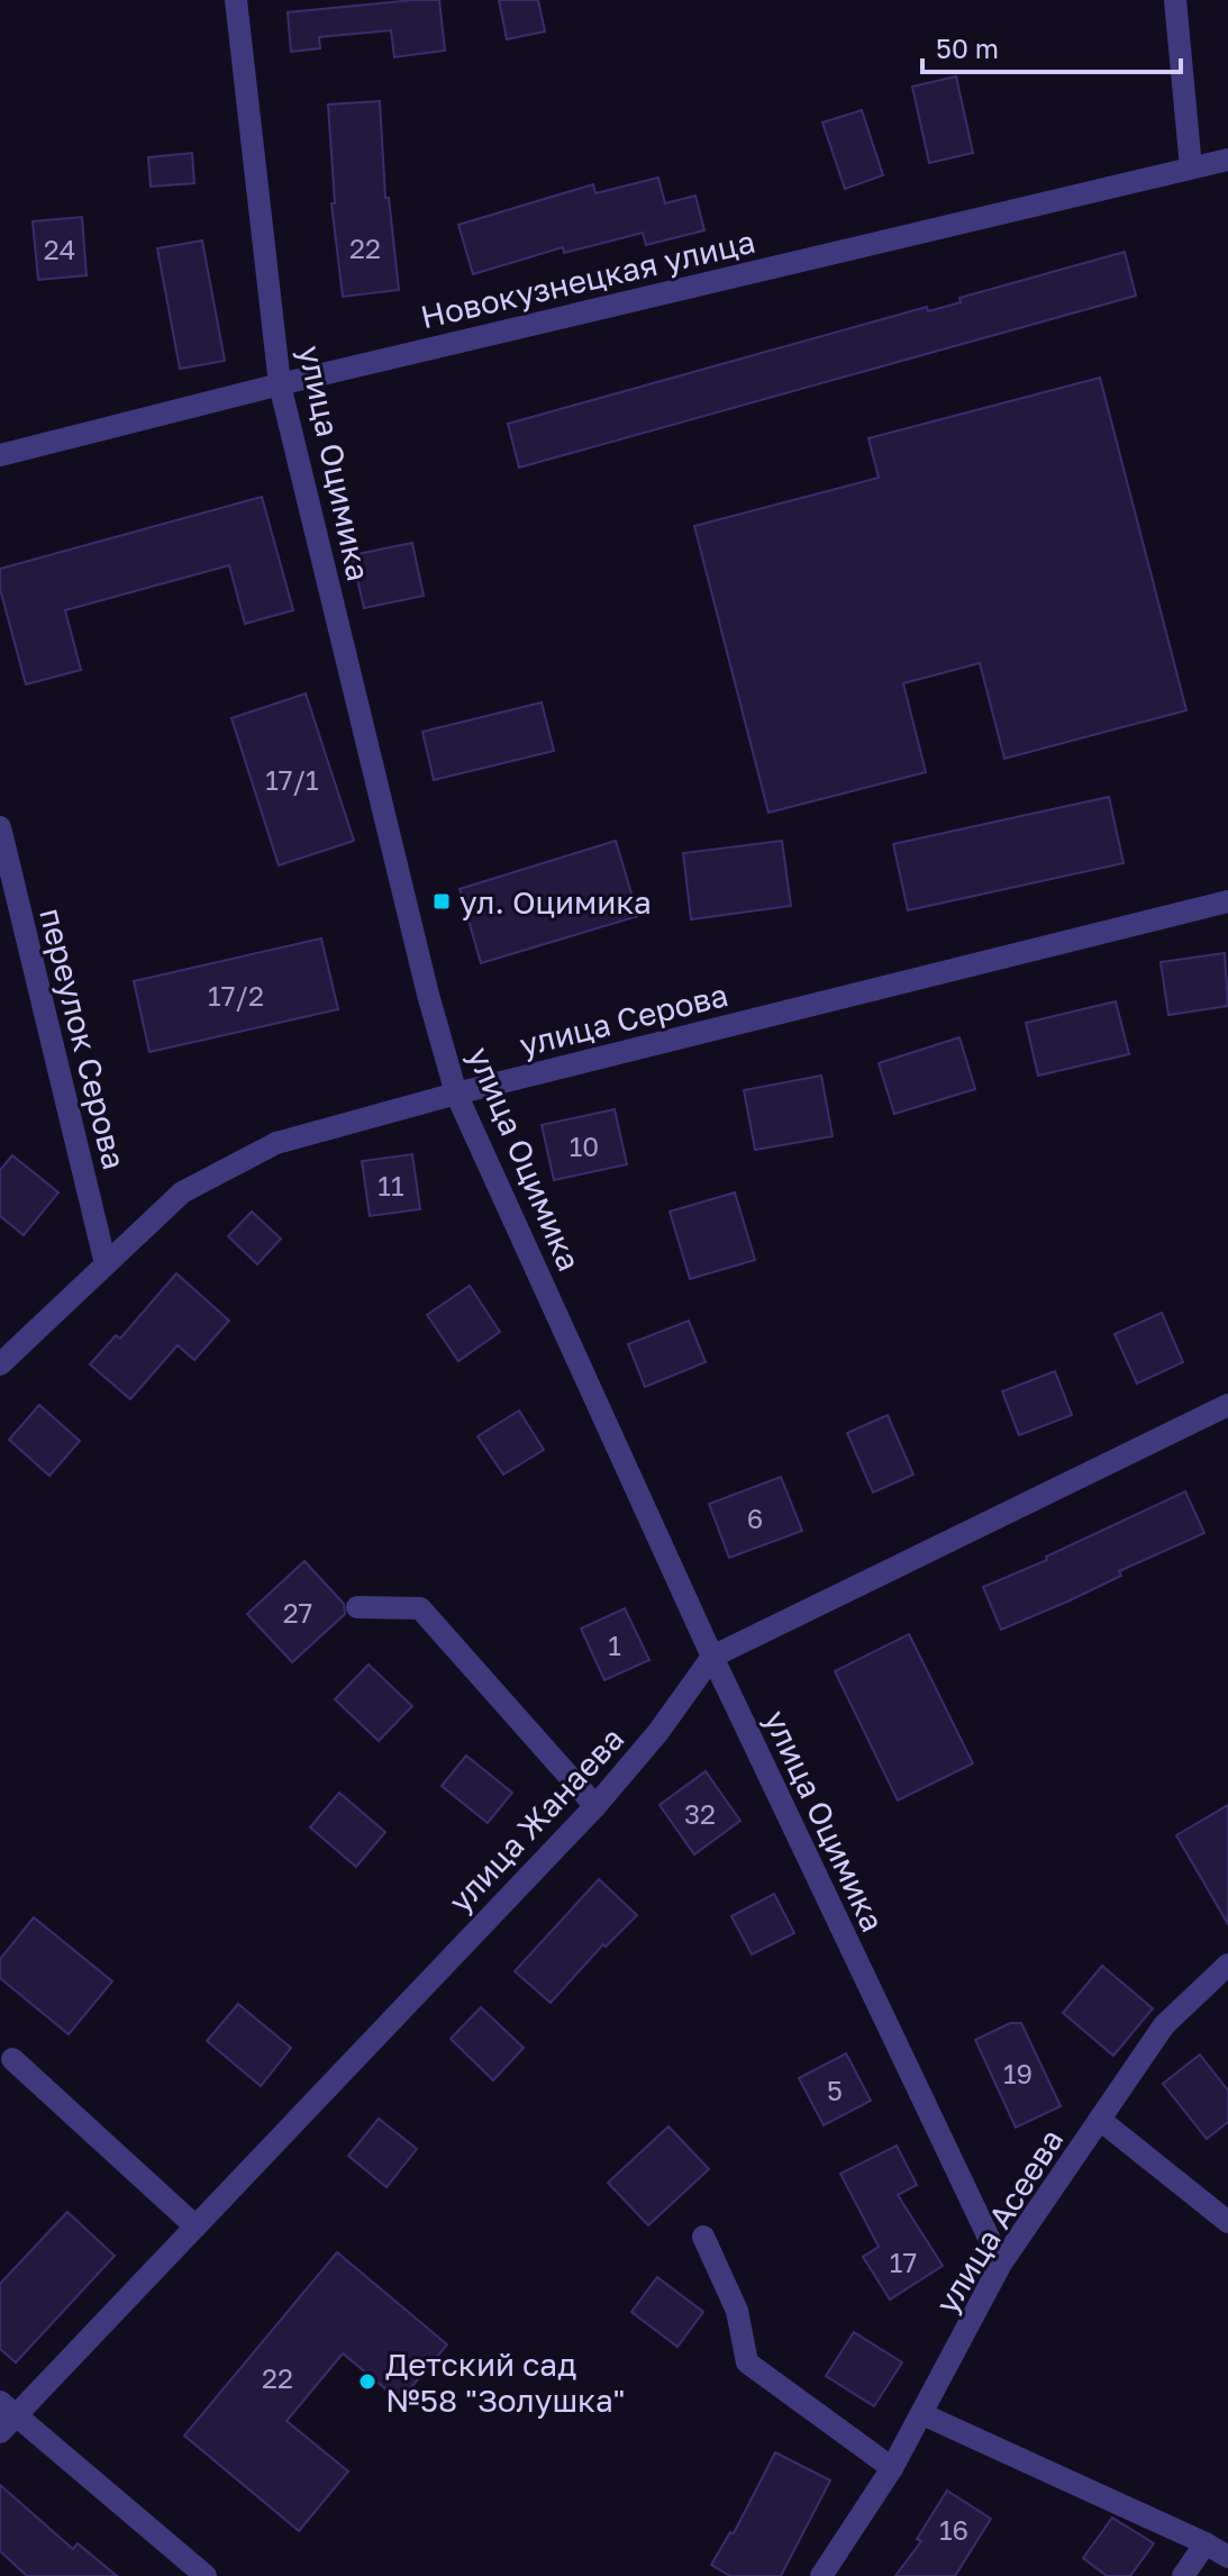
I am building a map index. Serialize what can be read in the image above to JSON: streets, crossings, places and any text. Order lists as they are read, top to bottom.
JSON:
{
  "streets": {
    "street": [
      "Новокузнецкая улица",
      "улица Оцимика",
      "улица Серова",
      "переулок Серова",
      "улица Жанаева",
      "улица Асеева"
    ]
  },
  "crossings": [
    ["Новокузнецкая улица", "улица Оцимика"],
    ["улица Оцимика", "улица Серова"],
    ["улица Оцимика", "улица Жанаева"],
    ["улица Оцимика", "улица Асеева"],
    ["улица Серова", "переулок Серова"]
  ],
  "places": {
    "transit": ["ул. Оцимика"],
    "other": ["Детский сад №58 \"Золушка\""]
  },
  "house_numbers": [
    "22",
    "24",
    "17/1",
    "17/2",
    "10",
    "11",
    "6",
    "27",
    "1",
    "32",
    "19",
    "5",
    "17",
    "22",
    "16"
  ],
  "scale_bar": "50 m"
}
